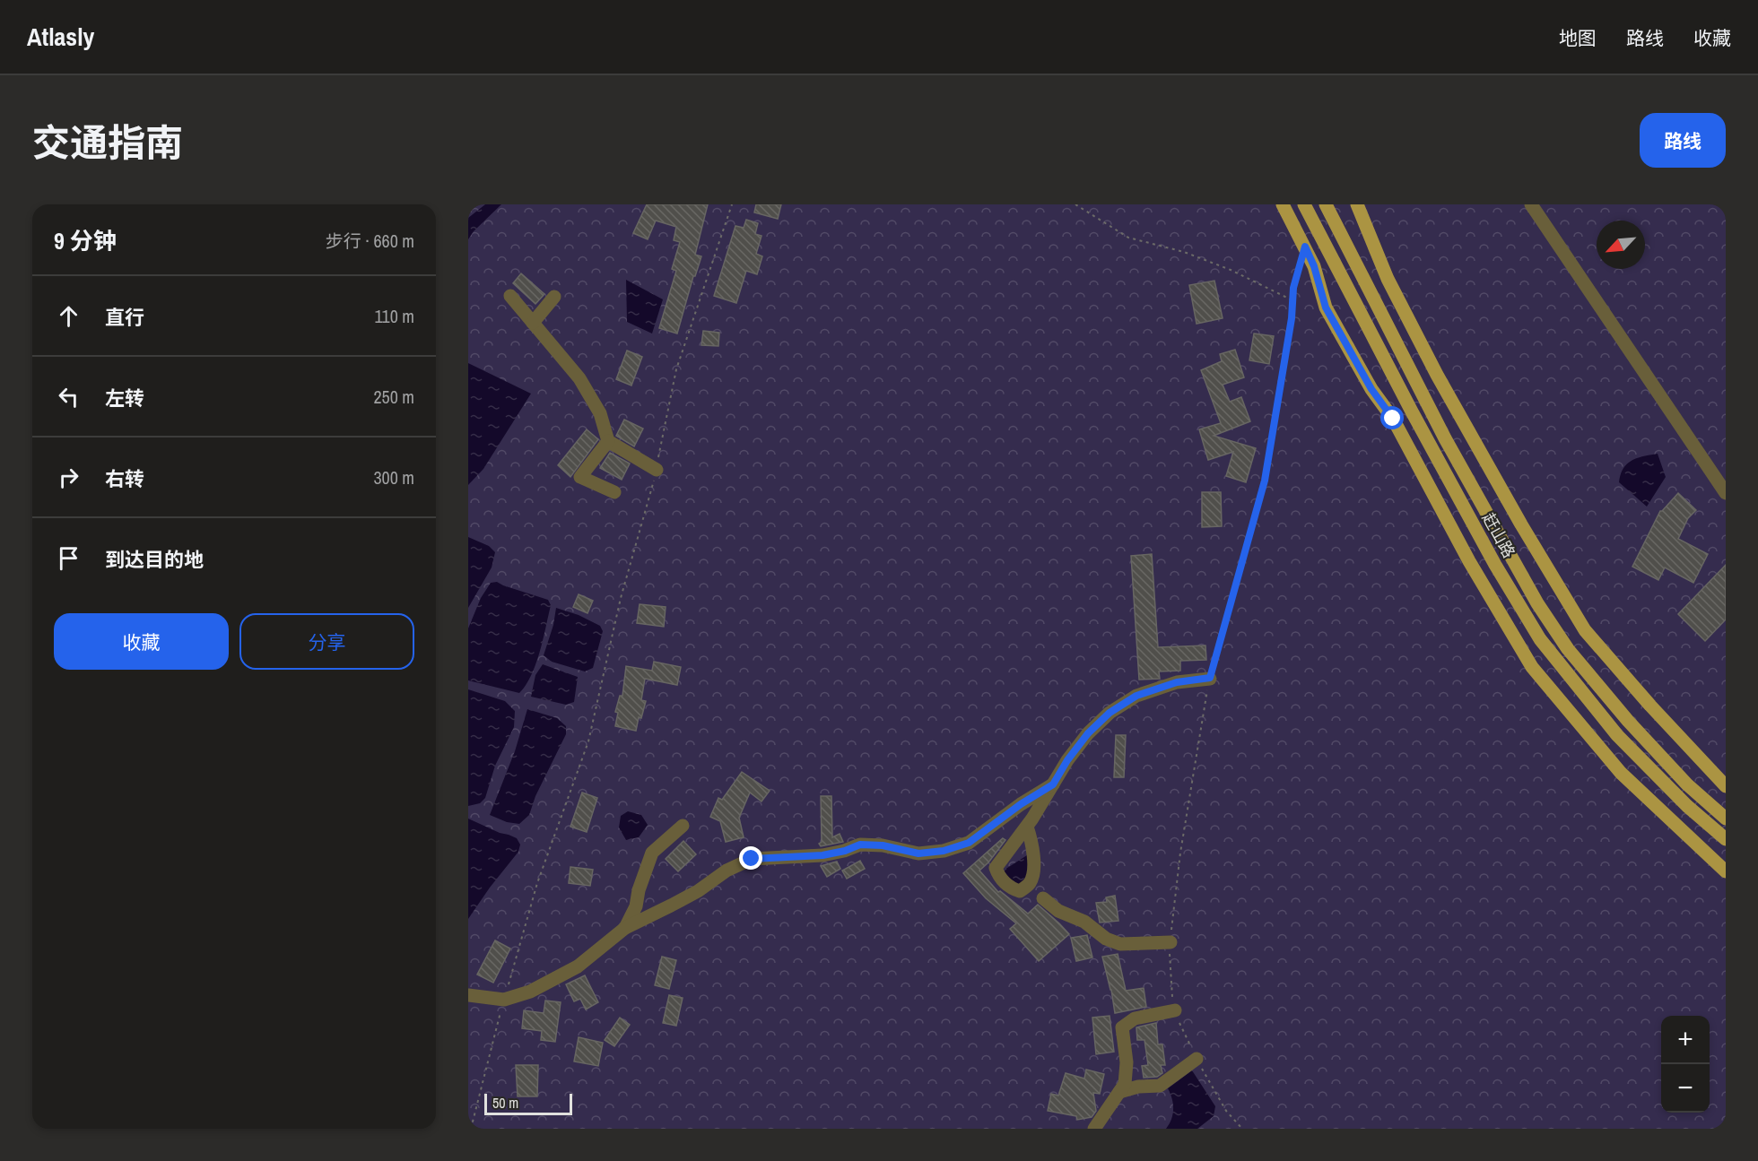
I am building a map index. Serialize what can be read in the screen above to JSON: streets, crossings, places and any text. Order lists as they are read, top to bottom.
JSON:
{
  "streets": {
    "main road": ["赶山路"]
  },
  "scale_bar": "50 m",
  "north": "bottom left",
  "page": {
    "header": "Atlasly",
    "nav": ["地图", "路线", "收藏"],
    "title": "交通指南",
    "buttons": [
      "路线",
      ["收藏", "分享"]
    ],
    "heading": ["9 分钟", "步行 · 660 m"],
    "list": [
      ["直行", "110 m"],
      ["左转", "250 m"],
      ["右转", "300 m"],
      "到达目的地"
    ],
    "map_buttons": ["+", "−"],
    "scale": "50 m"
  }
}
